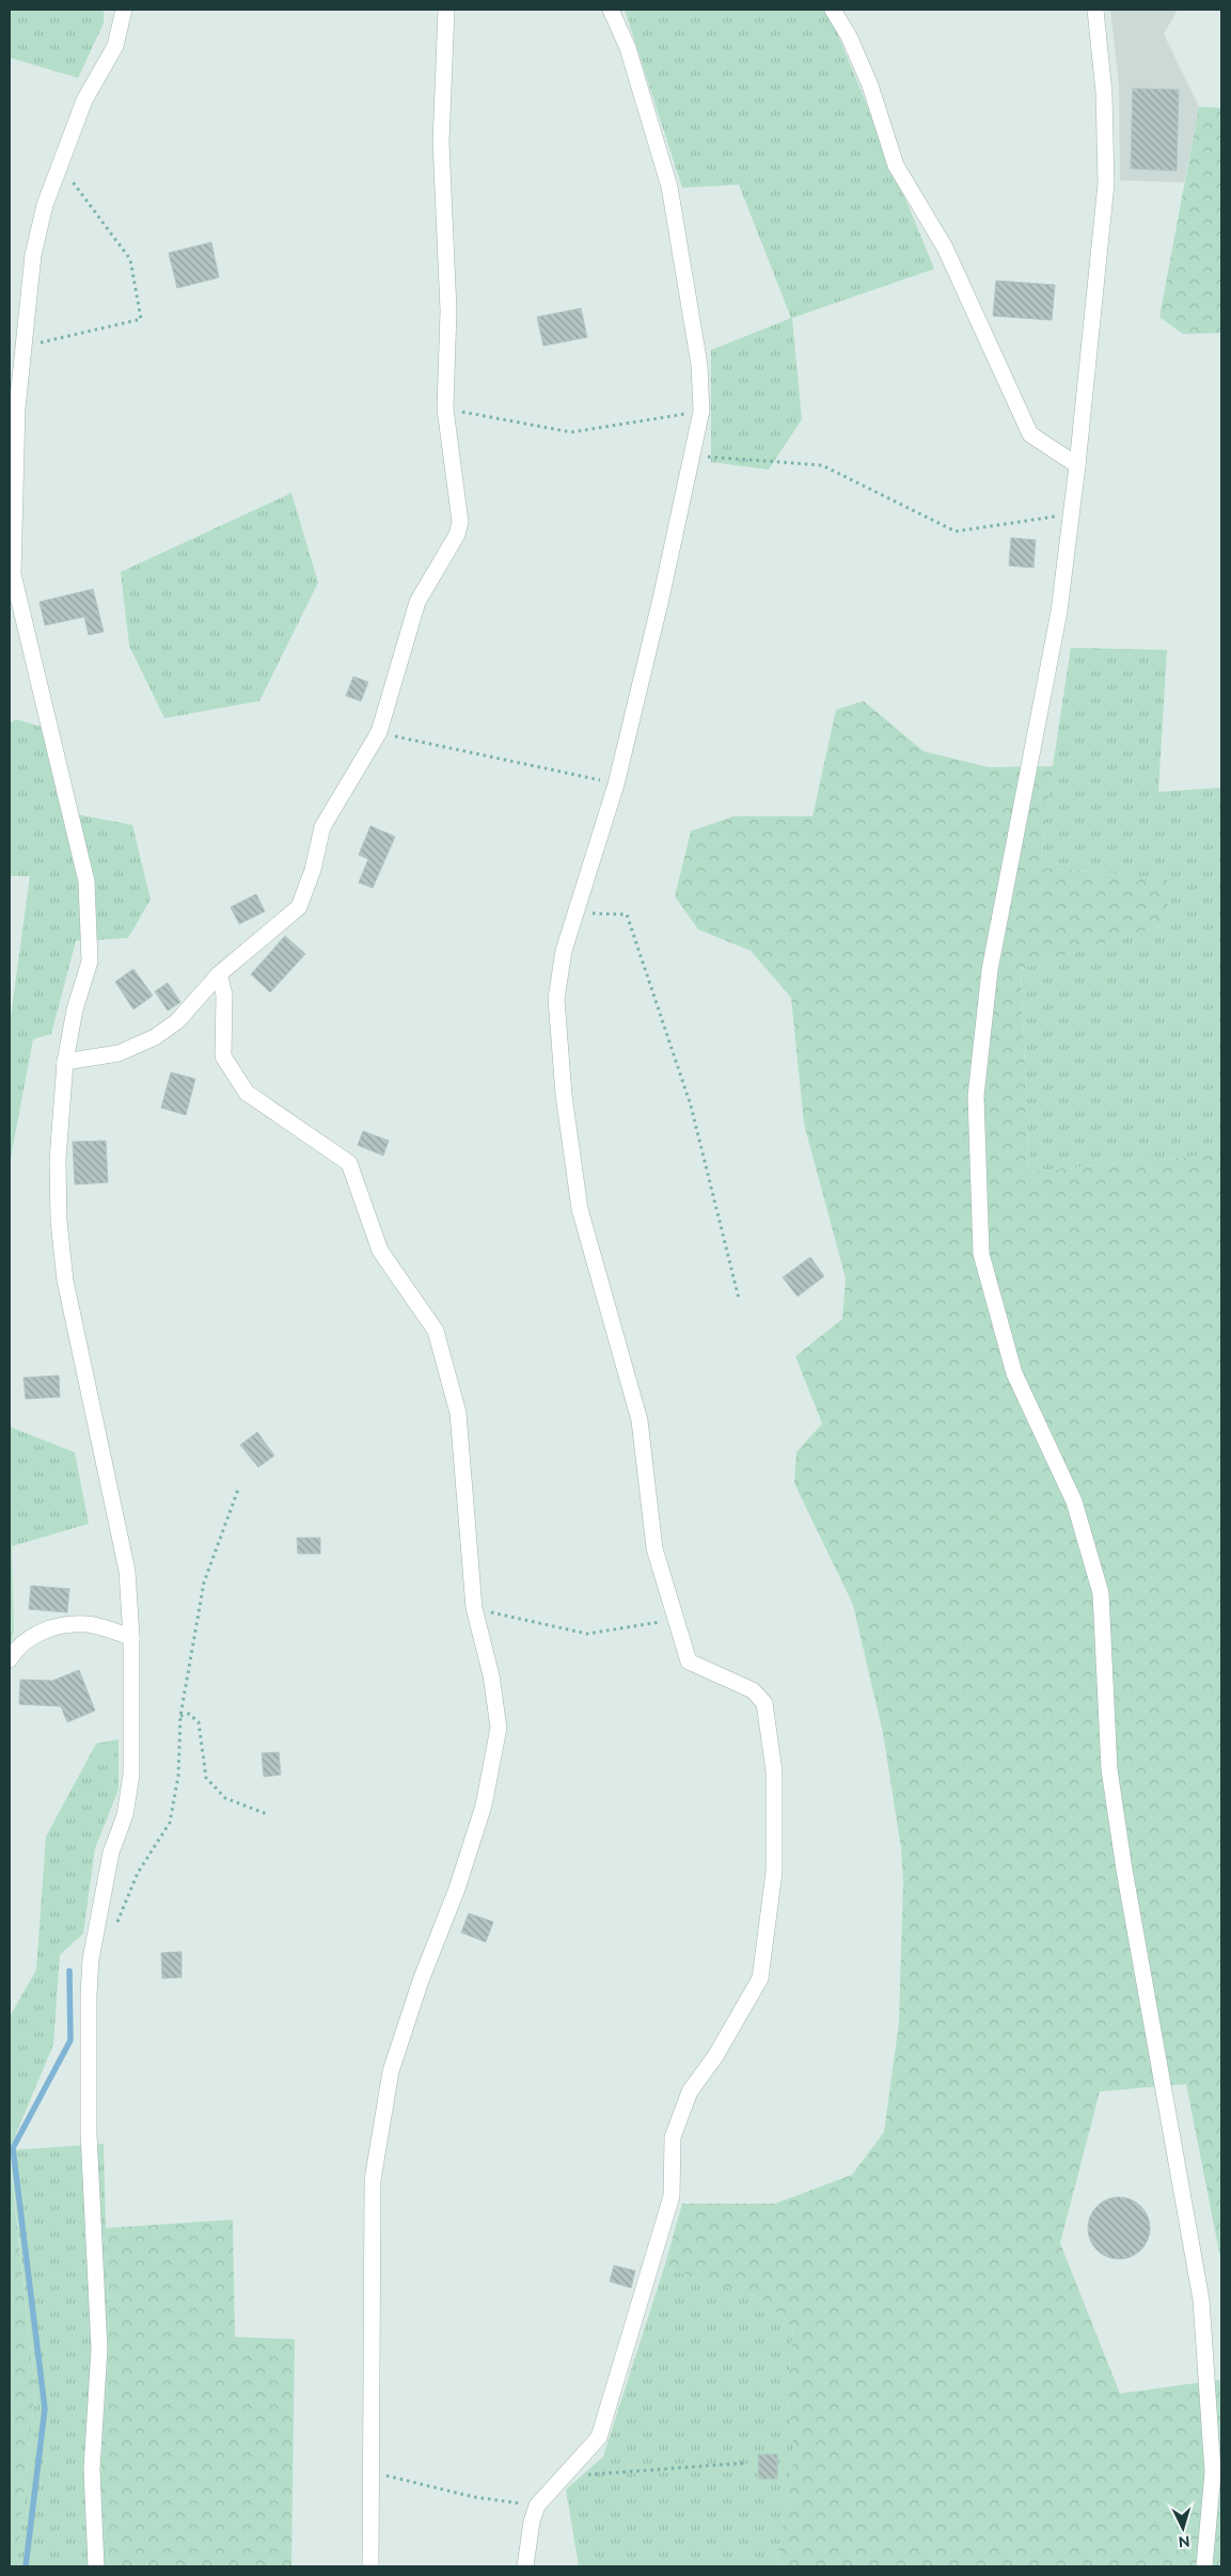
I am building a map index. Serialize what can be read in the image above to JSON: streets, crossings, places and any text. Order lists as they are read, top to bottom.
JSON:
{
  "north": "bottom"
}
